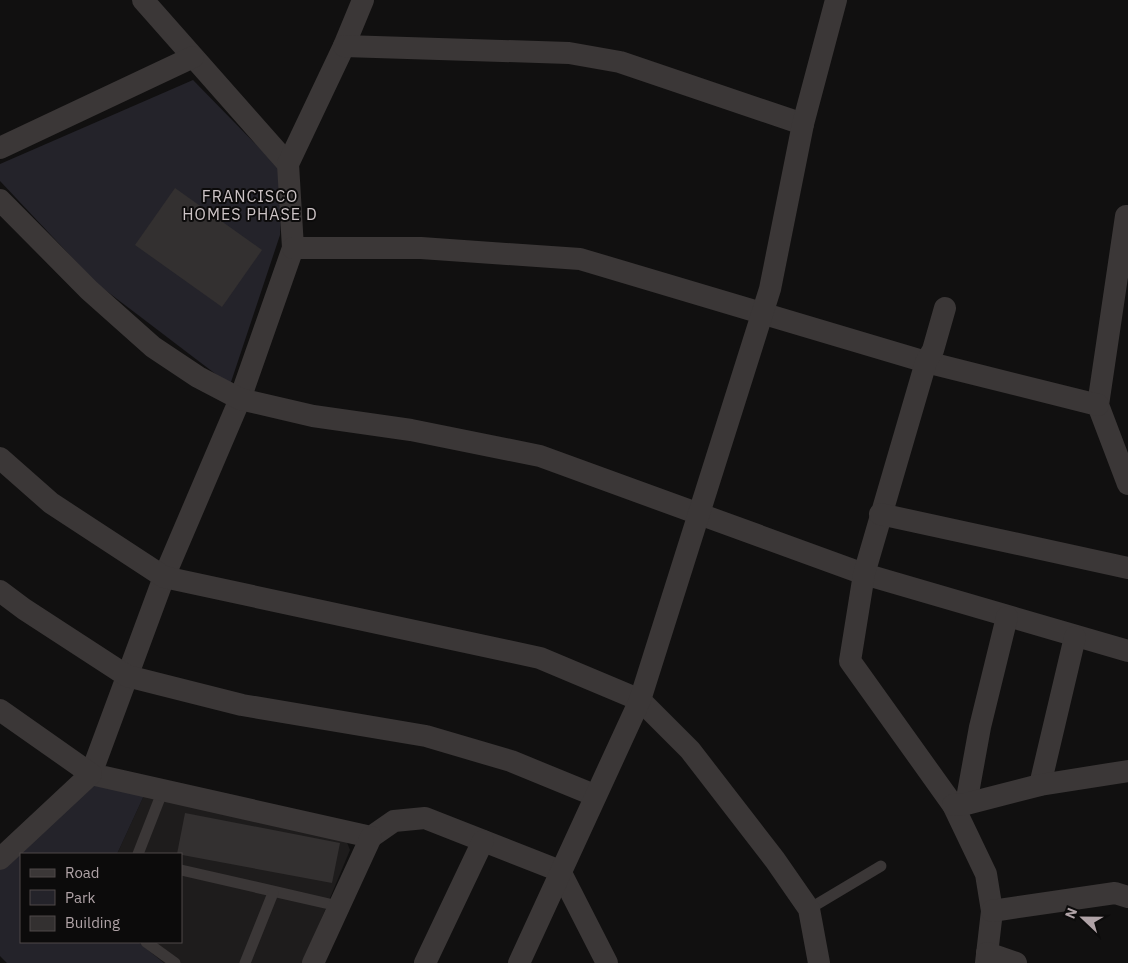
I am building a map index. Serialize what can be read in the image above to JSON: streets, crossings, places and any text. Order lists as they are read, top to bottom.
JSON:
{
  "districts": ["FRANCISCO HOMES PHASE D"],
  "legend": ["Road", "Park", "Building"],
  "north": "left"
}
